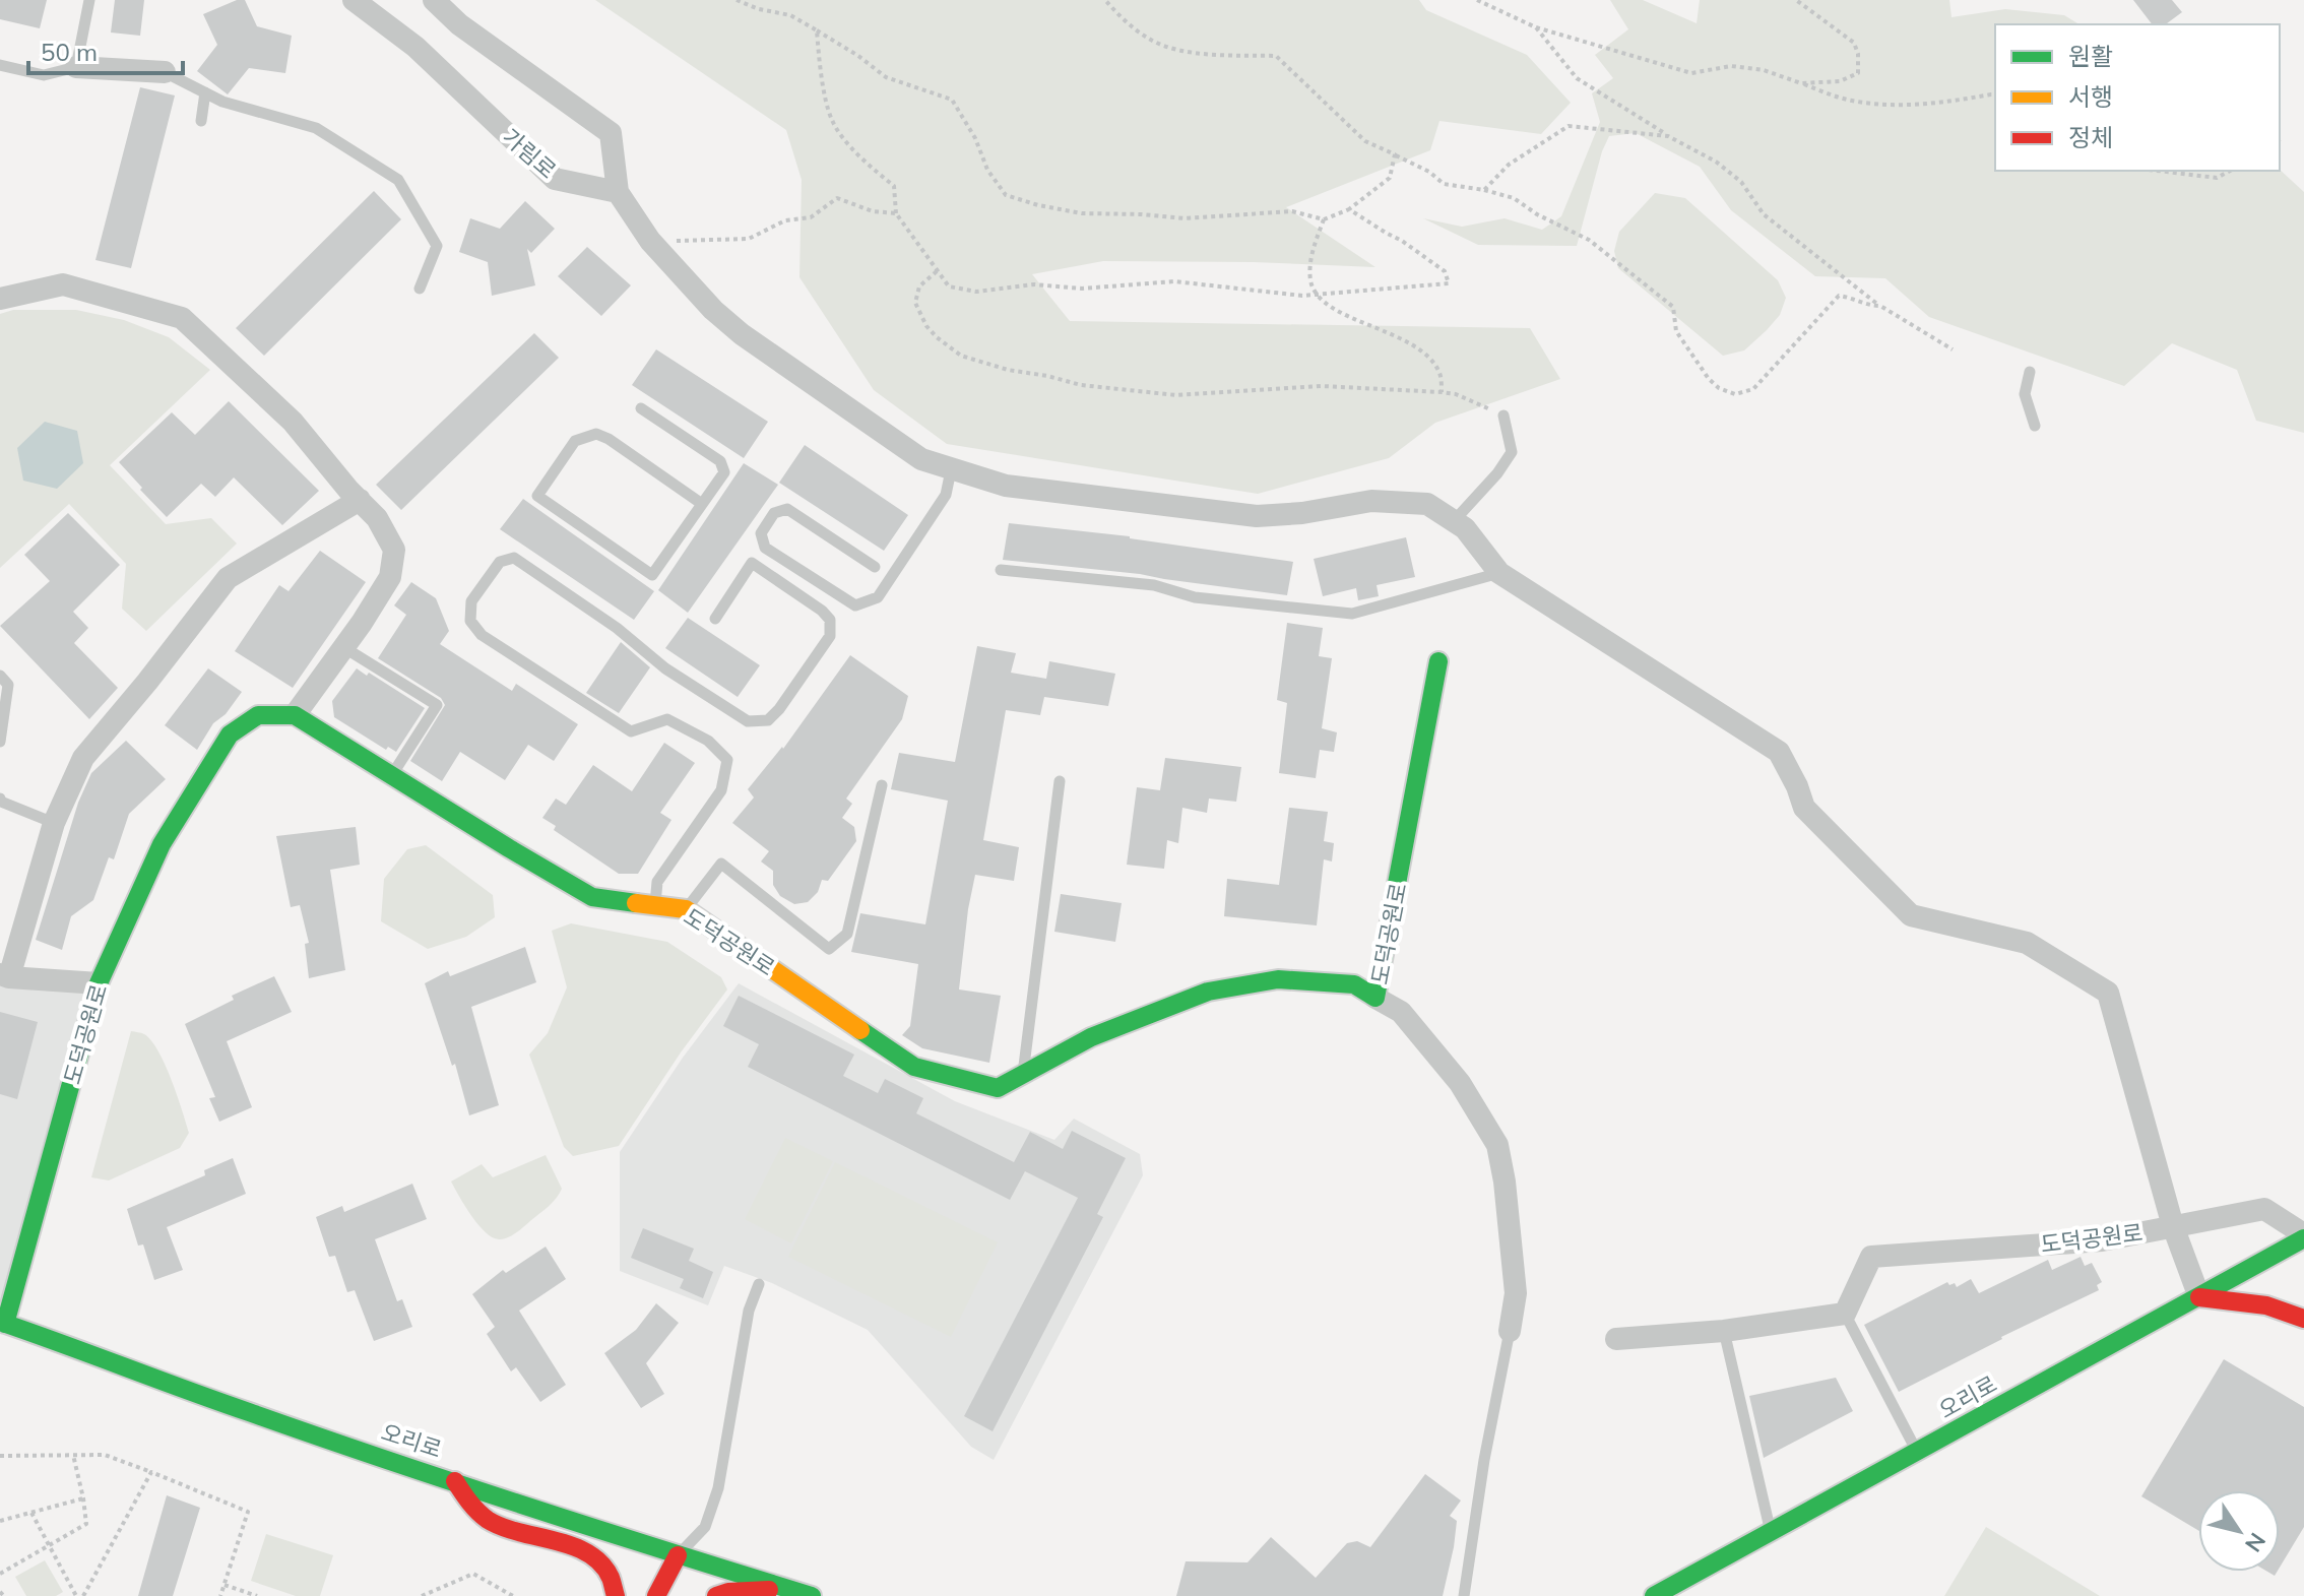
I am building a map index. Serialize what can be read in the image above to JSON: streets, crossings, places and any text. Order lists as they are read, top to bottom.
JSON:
{
  "streets": {
    "street": ["가림로", "도덕공원로", "오리로"]
  },
  "crossings": [
    ["도덕공원로", "오리로"]
  ],
  "legend": ["원활", "서행", "정체"],
  "scale_bar": "50 m",
  "north": "bottom right"
}
